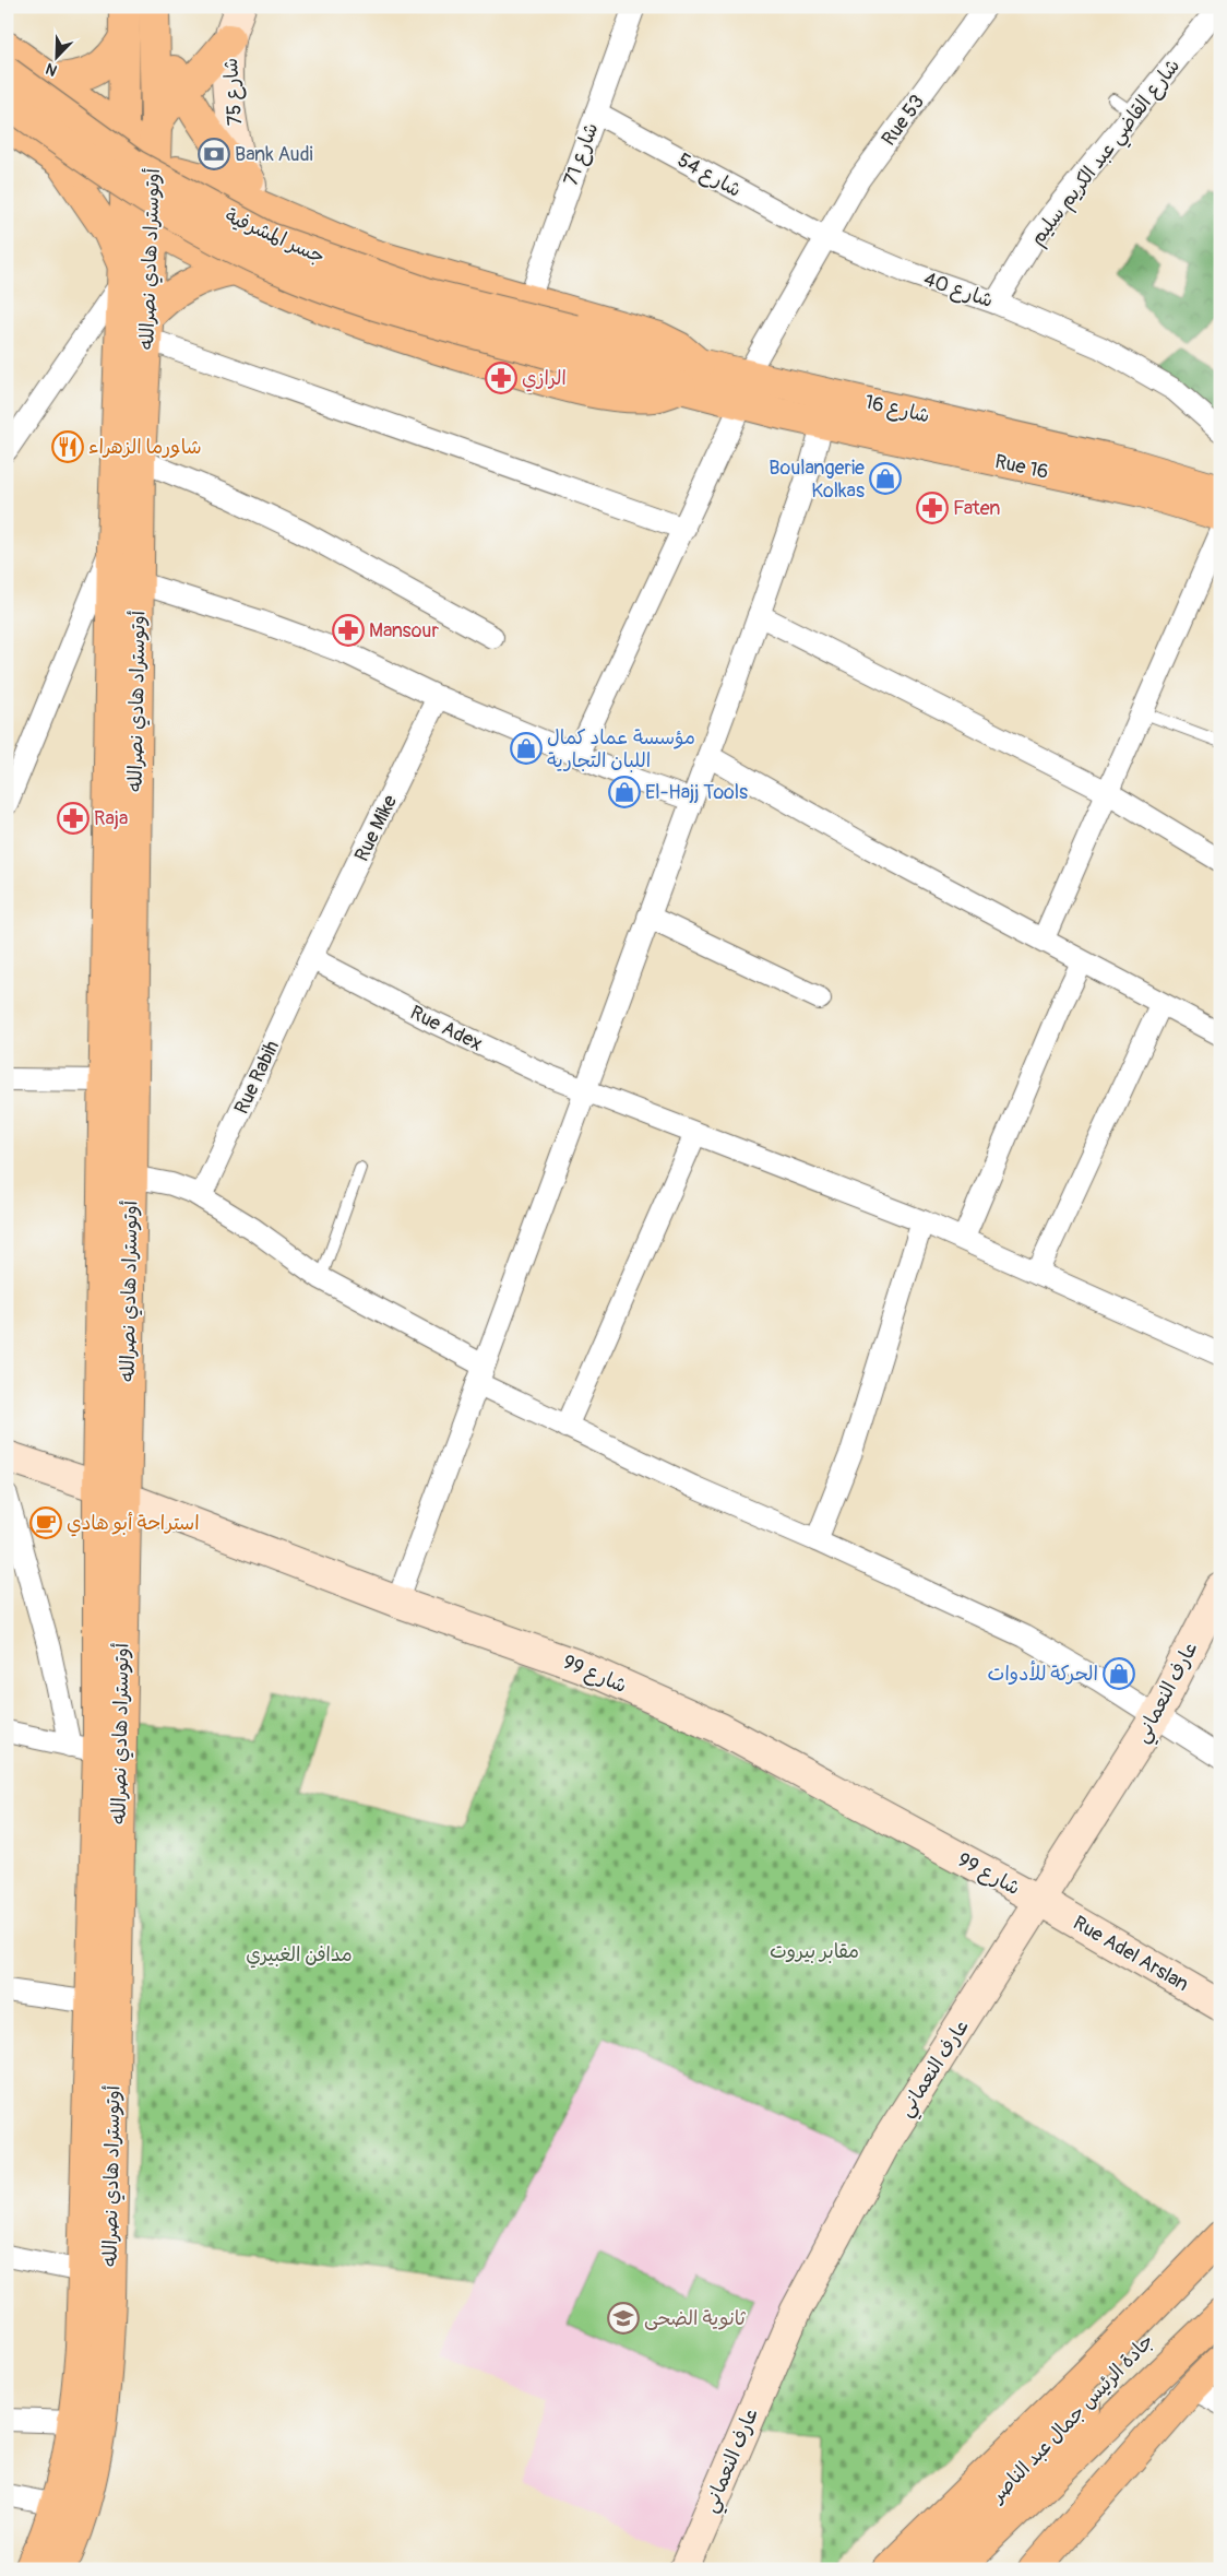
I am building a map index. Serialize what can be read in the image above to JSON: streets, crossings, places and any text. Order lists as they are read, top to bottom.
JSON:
{
  "streets": {
    "main road": [
      "جسر المشرفية",
      "أوتوستراد هادي نصرالله",
      "شارع 16",
      "Rue 16",
      "جادة الرئيس جمال عبد الناصر"
    ],
    "street": [
      "شارع 75",
      "Rue 53",
      "شارع القاضي عبد الكريم سليم",
      "شارع 71",
      "شارع 54",
      "شارع 40",
      "Rue Mike",
      "Rue Adex",
      "Rue Rabih",
      "شارع 99",
      "عارف النعماني",
      "Rue Adel Arslan"
    ]
  },
  "crossings": [
    ["Rue 53", "شارع 54"],
    ["Rue 53", "شارع 40"],
    ["شارع القاضي عبد الكريم سليم", "شارع 40"],
    ["شارع 71", "شارع 54"],
    ["شارع 54", "شارع 40"],
    ["جسر المشرفية", "شارع 16"],
    ["جسر المشرفية", "Rue 16"],
    ["أوتوستراد هادي نصرالله", "شارع 99"],
    ["شارع 16", "Rue 16"],
    ["Rue Mike", "Rue Adex"],
    ["Rue Mike", "Rue Rabih"],
    ["Rue Adex", "Rue Rabih"],
    ["شارع 99", "عارف النعماني"],
    ["شارع 99", "Rue Adel Arslan"],
    ["عارف النعماني", "Rue Adel Arslan"]
  ],
  "parks": ["مقابر بيروت", "مدافن الغبيري"],
  "places": {
    "bank": ["Bank Audi"],
    "pharmacy": [
      "الرازي",
      "Faten",
      "Mansour",
      "Raja"
    ],
    "restaurant": ["شاورما الزهراء"],
    "shop": [
      "Boulangerie Kolkas",
      "مؤسسة عماد كمال اللبان التجارية",
      "El-Hajj Tools",
      "الحركة للأدوات"
    ],
    "cafe": ["استراحة أبو هادي"],
    "school or university": ["ثانوية الضحى"]
  },
  "north": "bottom left"
}
